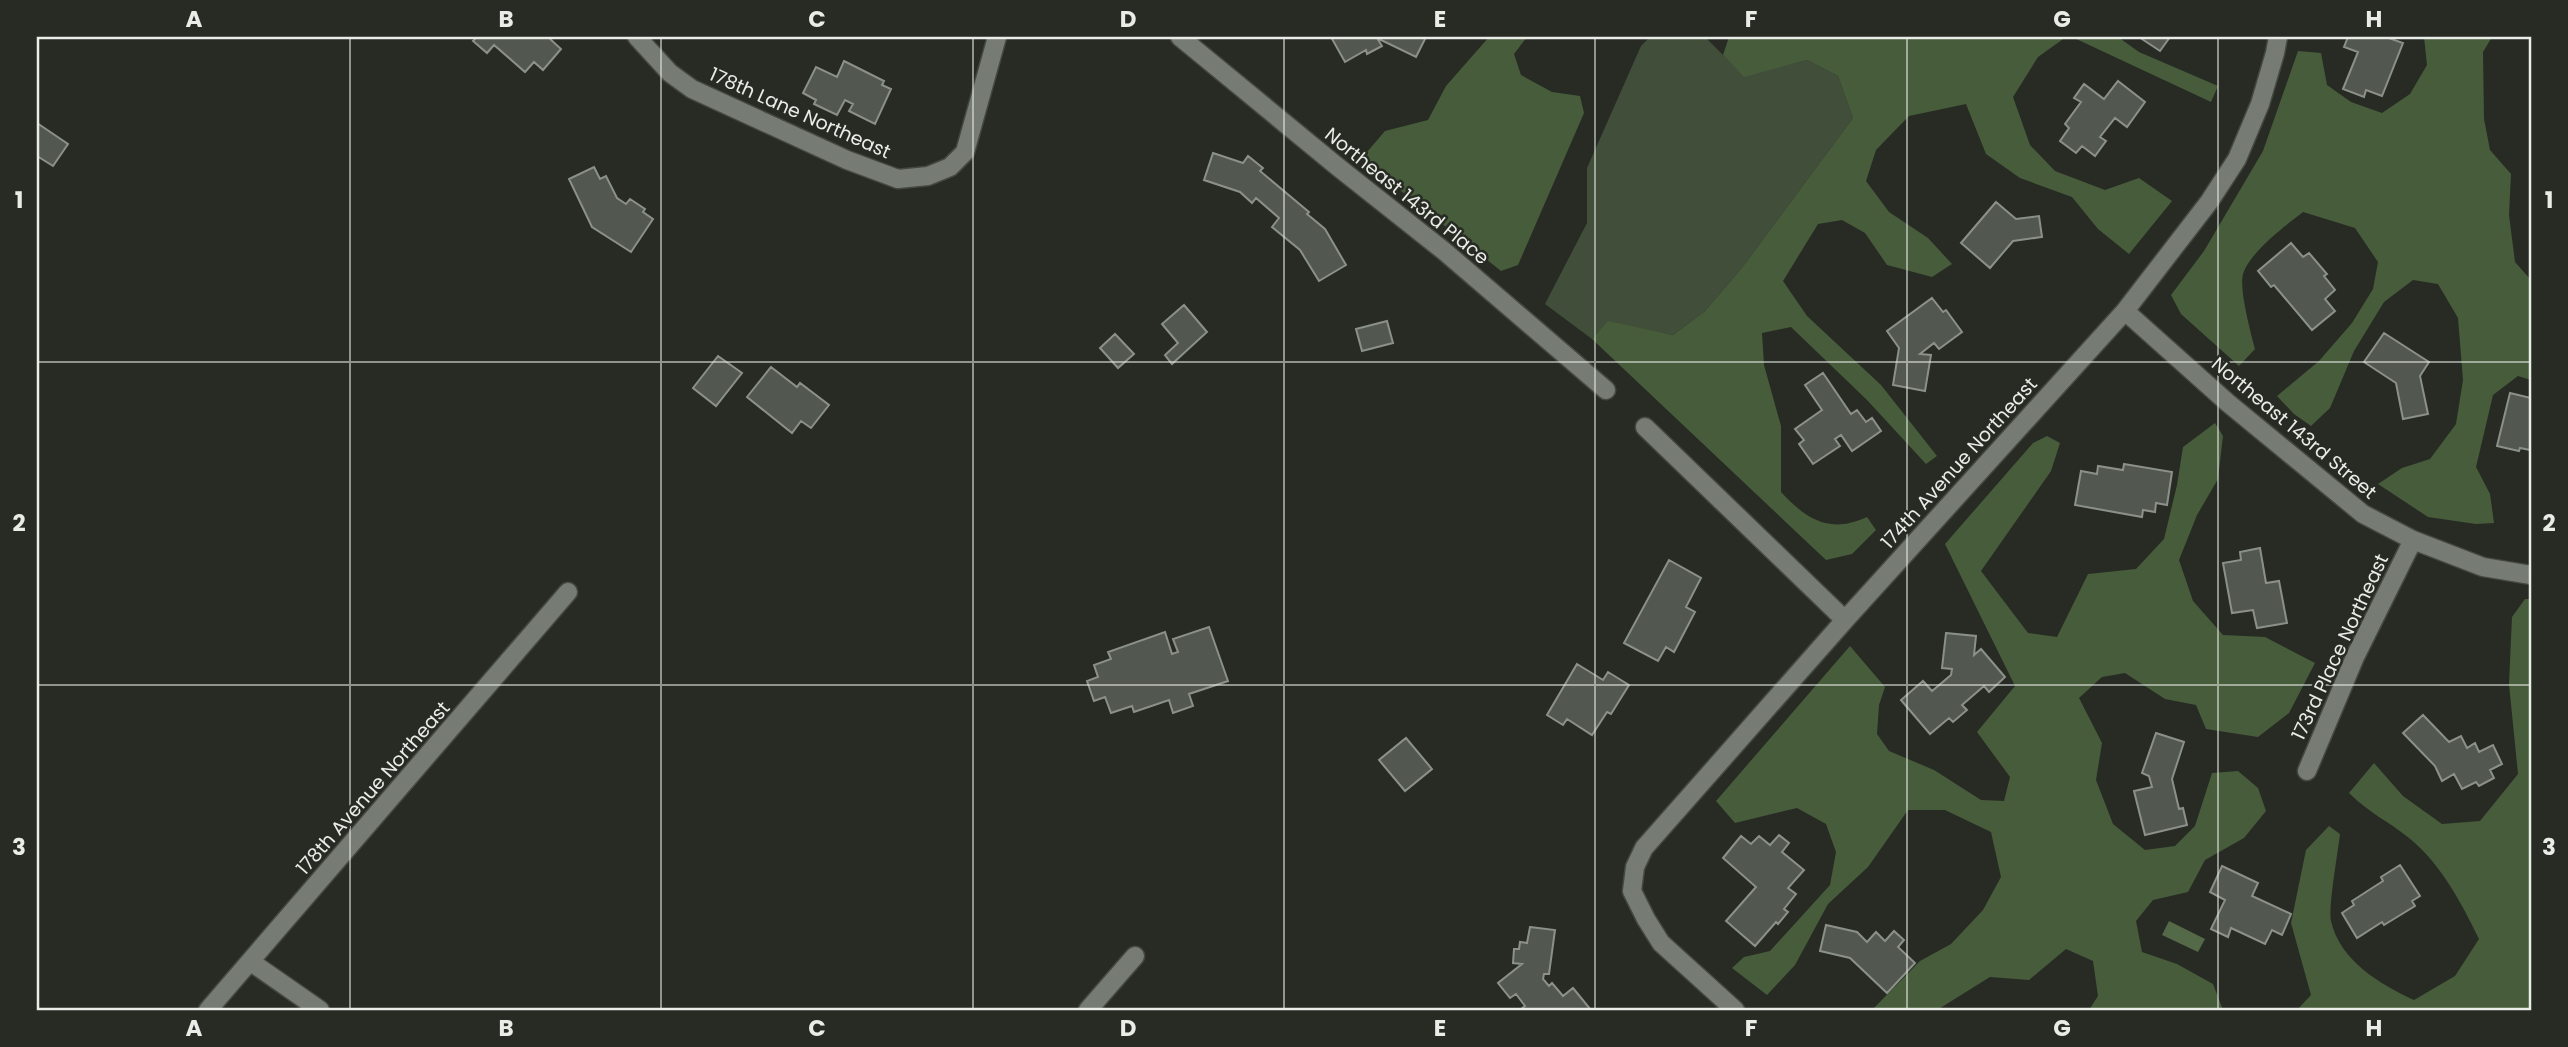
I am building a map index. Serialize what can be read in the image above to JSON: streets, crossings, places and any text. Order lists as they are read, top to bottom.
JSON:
{
  "streets": {
    "street": [
      "178th Lane Northeast",
      "Northeast 143rd Place",
      "Northeast 143rd Street",
      "174th Avenue Northeast",
      "173rd Place Northeast",
      "178th Avenue Northeast"
    ]
  },
  "crossings": [
    ["Northeast 143rd Street", "174th Avenue Northeast"],
    ["Northeast 143rd Street", "173rd Place Northeast"]
  ],
  "grid": {
    "columns": [
      "A",
      "B",
      "C",
      "D",
      "E",
      "F",
      "G",
      "H"
    ],
    "rows": ["1", "2", "3"]
  }
}
